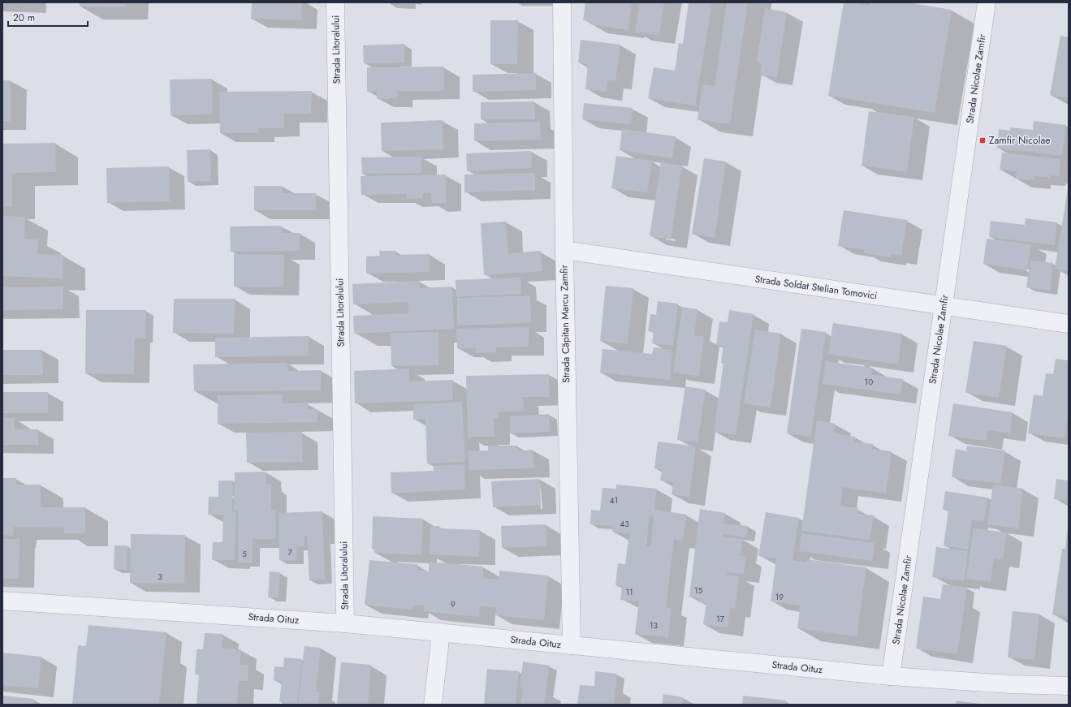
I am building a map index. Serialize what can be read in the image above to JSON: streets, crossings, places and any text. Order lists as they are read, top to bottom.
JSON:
{
  "streets": {
    "street": [
      "Strada Litoralului",
      "Strada Nicolae Zamfir",
      "Strada Soldat Stelian Tomovici",
      "Strada Căpitan Marcu Zamfir",
      "Strada Oituz"
    ]
  },
  "crossings": [
    ["Strada Litoralului", "Strada Oituz"],
    ["Strada Nicolae Zamfir", "Strada Soldat Stelian Tomovici"],
    ["Strada Nicolae Zamfir", "Strada Oituz"],
    ["Strada Soldat Stelian Tomovici", "Strada Căpitan Marcu Zamfir"],
    ["Strada Căpitan Marcu Zamfir", "Strada Oituz"]
  ],
  "places": {
    "transit": ["Zamfir Nicolae"]
  },
  "house_numbers": [
    "10",
    "41",
    "43",
    "7",
    "5",
    "3",
    "15",
    "11",
    "19",
    "9",
    "17",
    "13"
  ],
  "scale_bar": "20 m"
}
